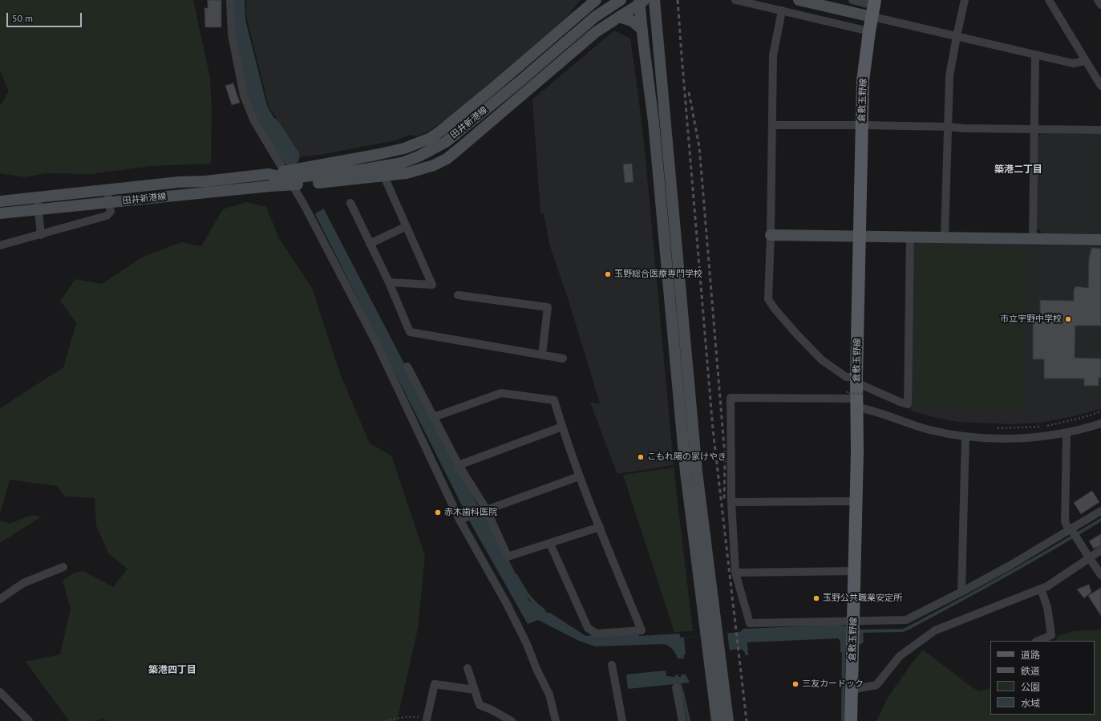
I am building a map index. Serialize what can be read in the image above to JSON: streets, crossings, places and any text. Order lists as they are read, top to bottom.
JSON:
{
  "streets": {
    "main road": ["倉敷玉野線", "田井新港線"]
  },
  "districts": ["築港二丁目", "築港四丁目"],
  "places": [
    "玉野総合医療専門学校",
    "市立宇野中学校",
    "こもれ陽の家けやき",
    "赤木歯科医院",
    "玉野公共職業安定所",
    "三友カードック"
  ],
  "legend": [
    "道路",
    "鉄道",
    "公園",
    "水域"
  ],
  "scale_bar": "50 m"
}
